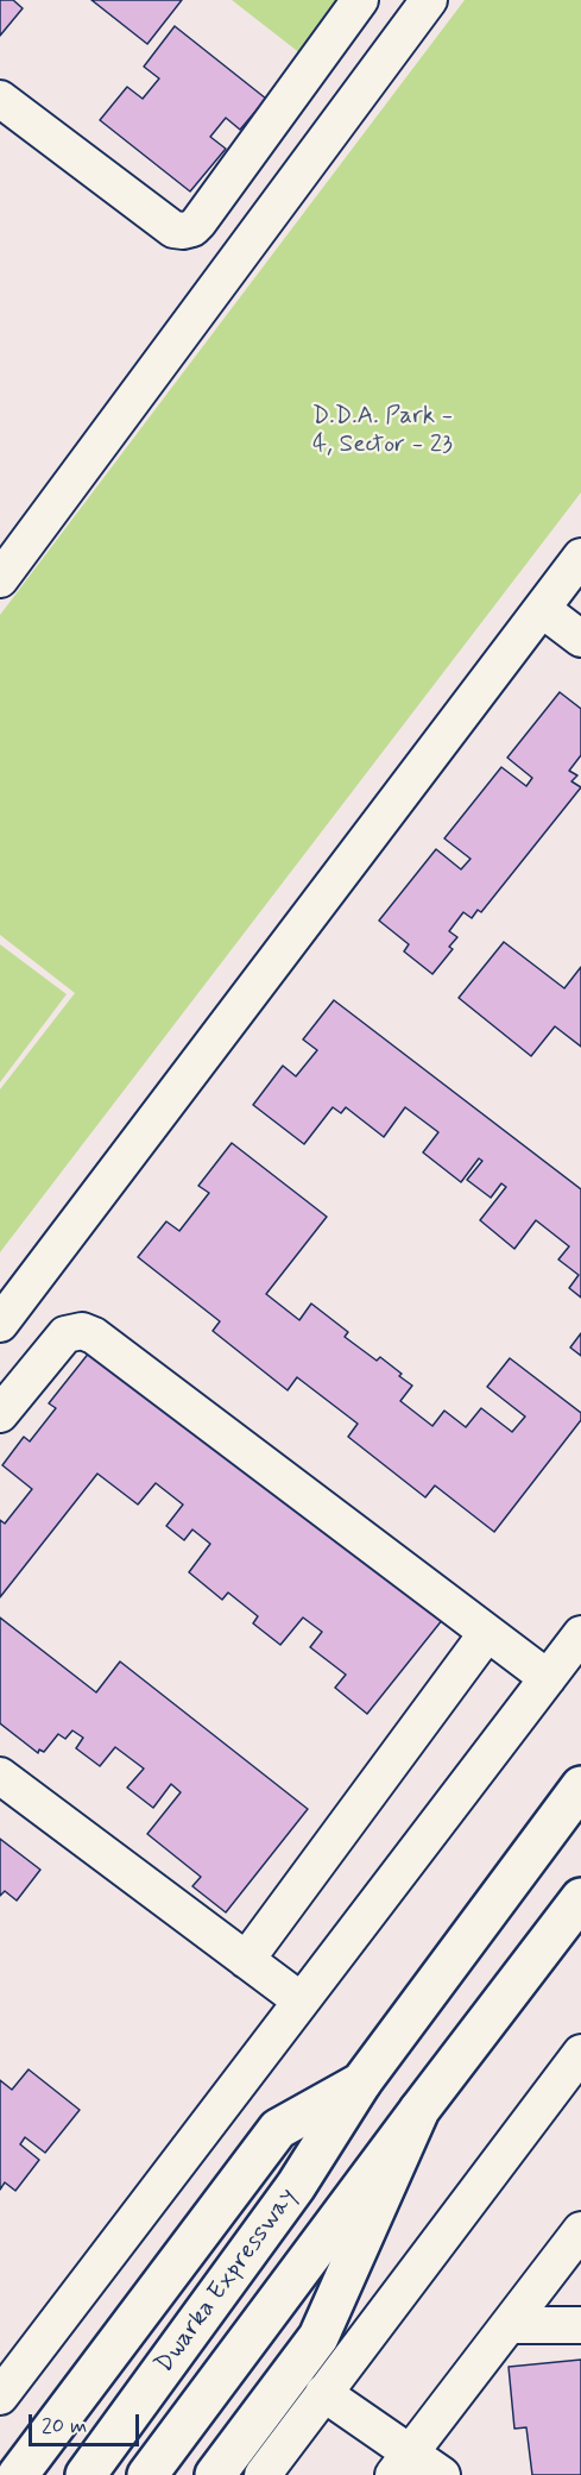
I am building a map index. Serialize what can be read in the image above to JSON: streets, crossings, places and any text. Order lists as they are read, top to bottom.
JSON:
{
  "streets": {
    "main road": ["Dwarka Expressway"]
  },
  "parks": ["D.D.A. Park - 4, Sector - 23"],
  "scale_bar": "20 m"
}
